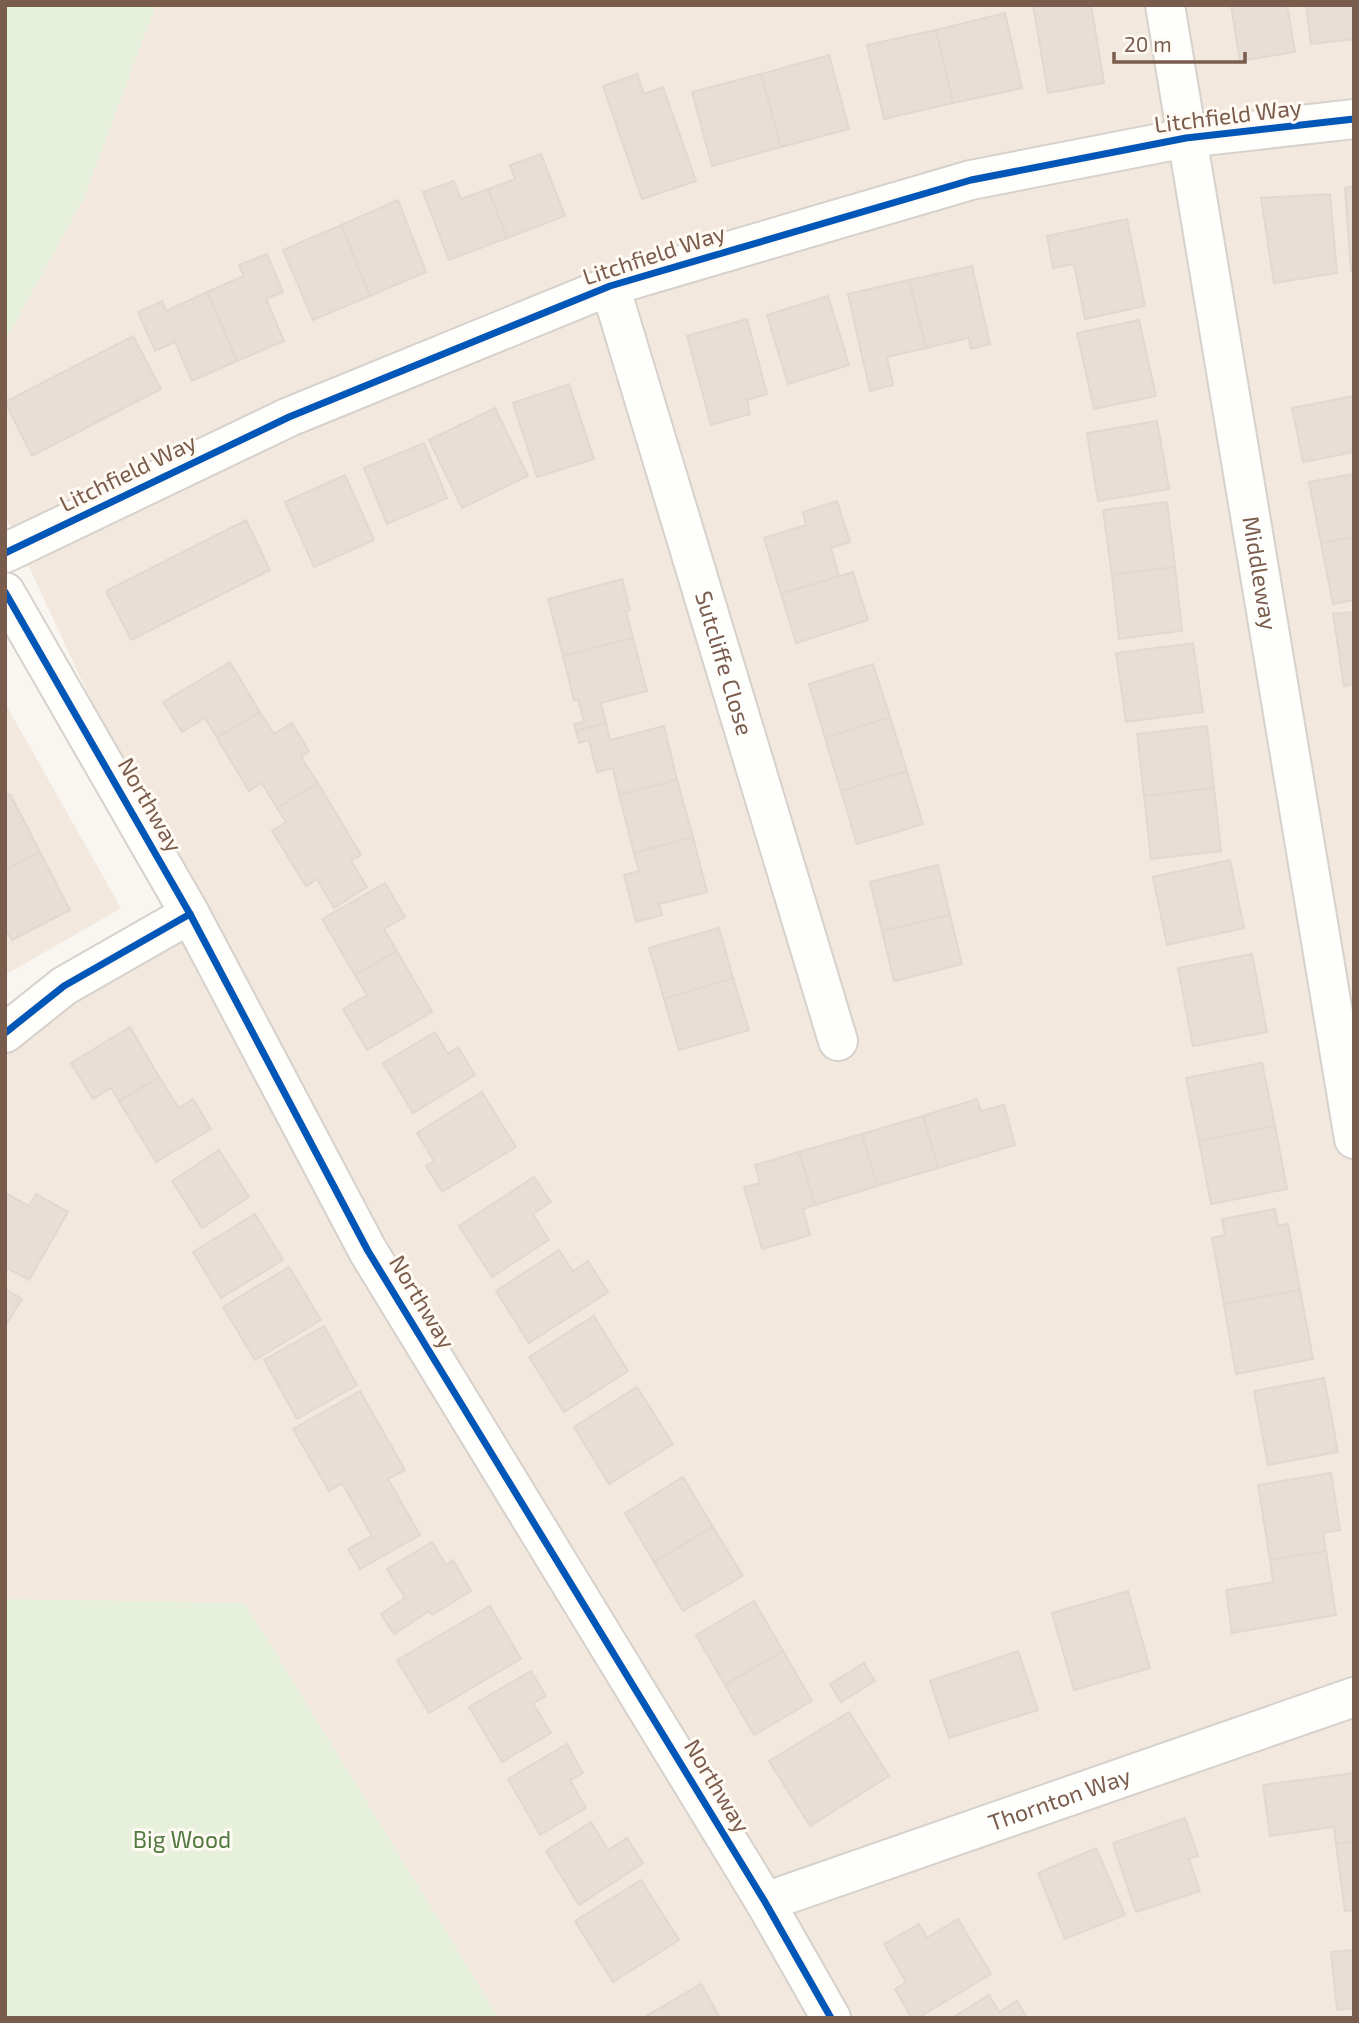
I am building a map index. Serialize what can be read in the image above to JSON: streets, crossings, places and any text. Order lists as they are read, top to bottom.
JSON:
{
  "streets": {
    "street": [
      "Litchfield Way",
      "Middleway",
      "Sutcliffe Close",
      "Northway",
      "Thornton Way"
    ]
  },
  "crossings": [
    ["Litchfield Way", "Middleway"],
    ["Litchfield Way", "Sutcliffe Close"],
    ["Northway", "Thornton Way"]
  ],
  "parks": ["Big Wood"],
  "scale_bar": "20 m"
}
